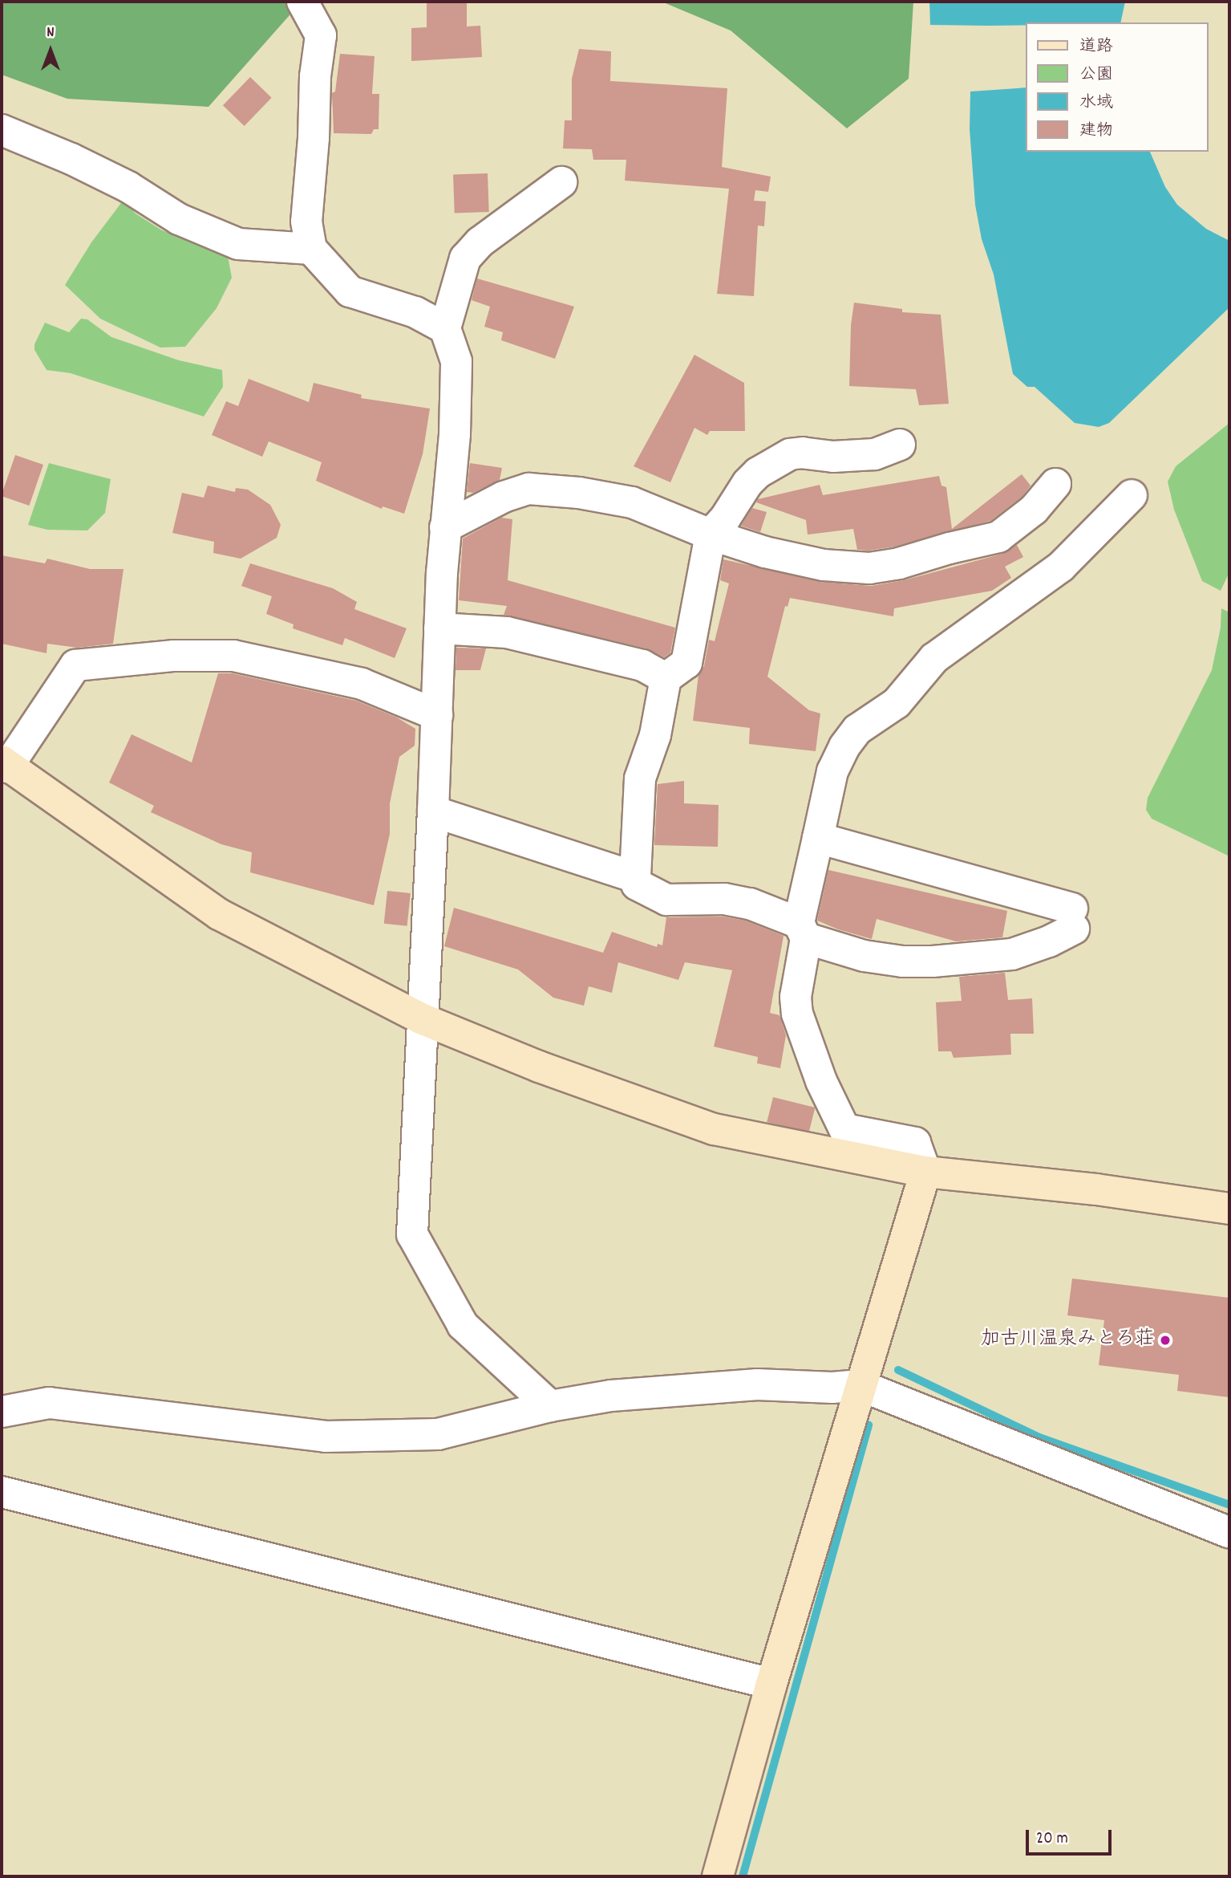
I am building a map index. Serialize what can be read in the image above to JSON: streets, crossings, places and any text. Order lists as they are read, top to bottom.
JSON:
{
  "places": ["加古川温泉みとろ荘"],
  "legend": [
    "道路",
    "公園",
    "水域",
    "建物"
  ],
  "scale_bar": "20 m",
  "north": "top"
}
